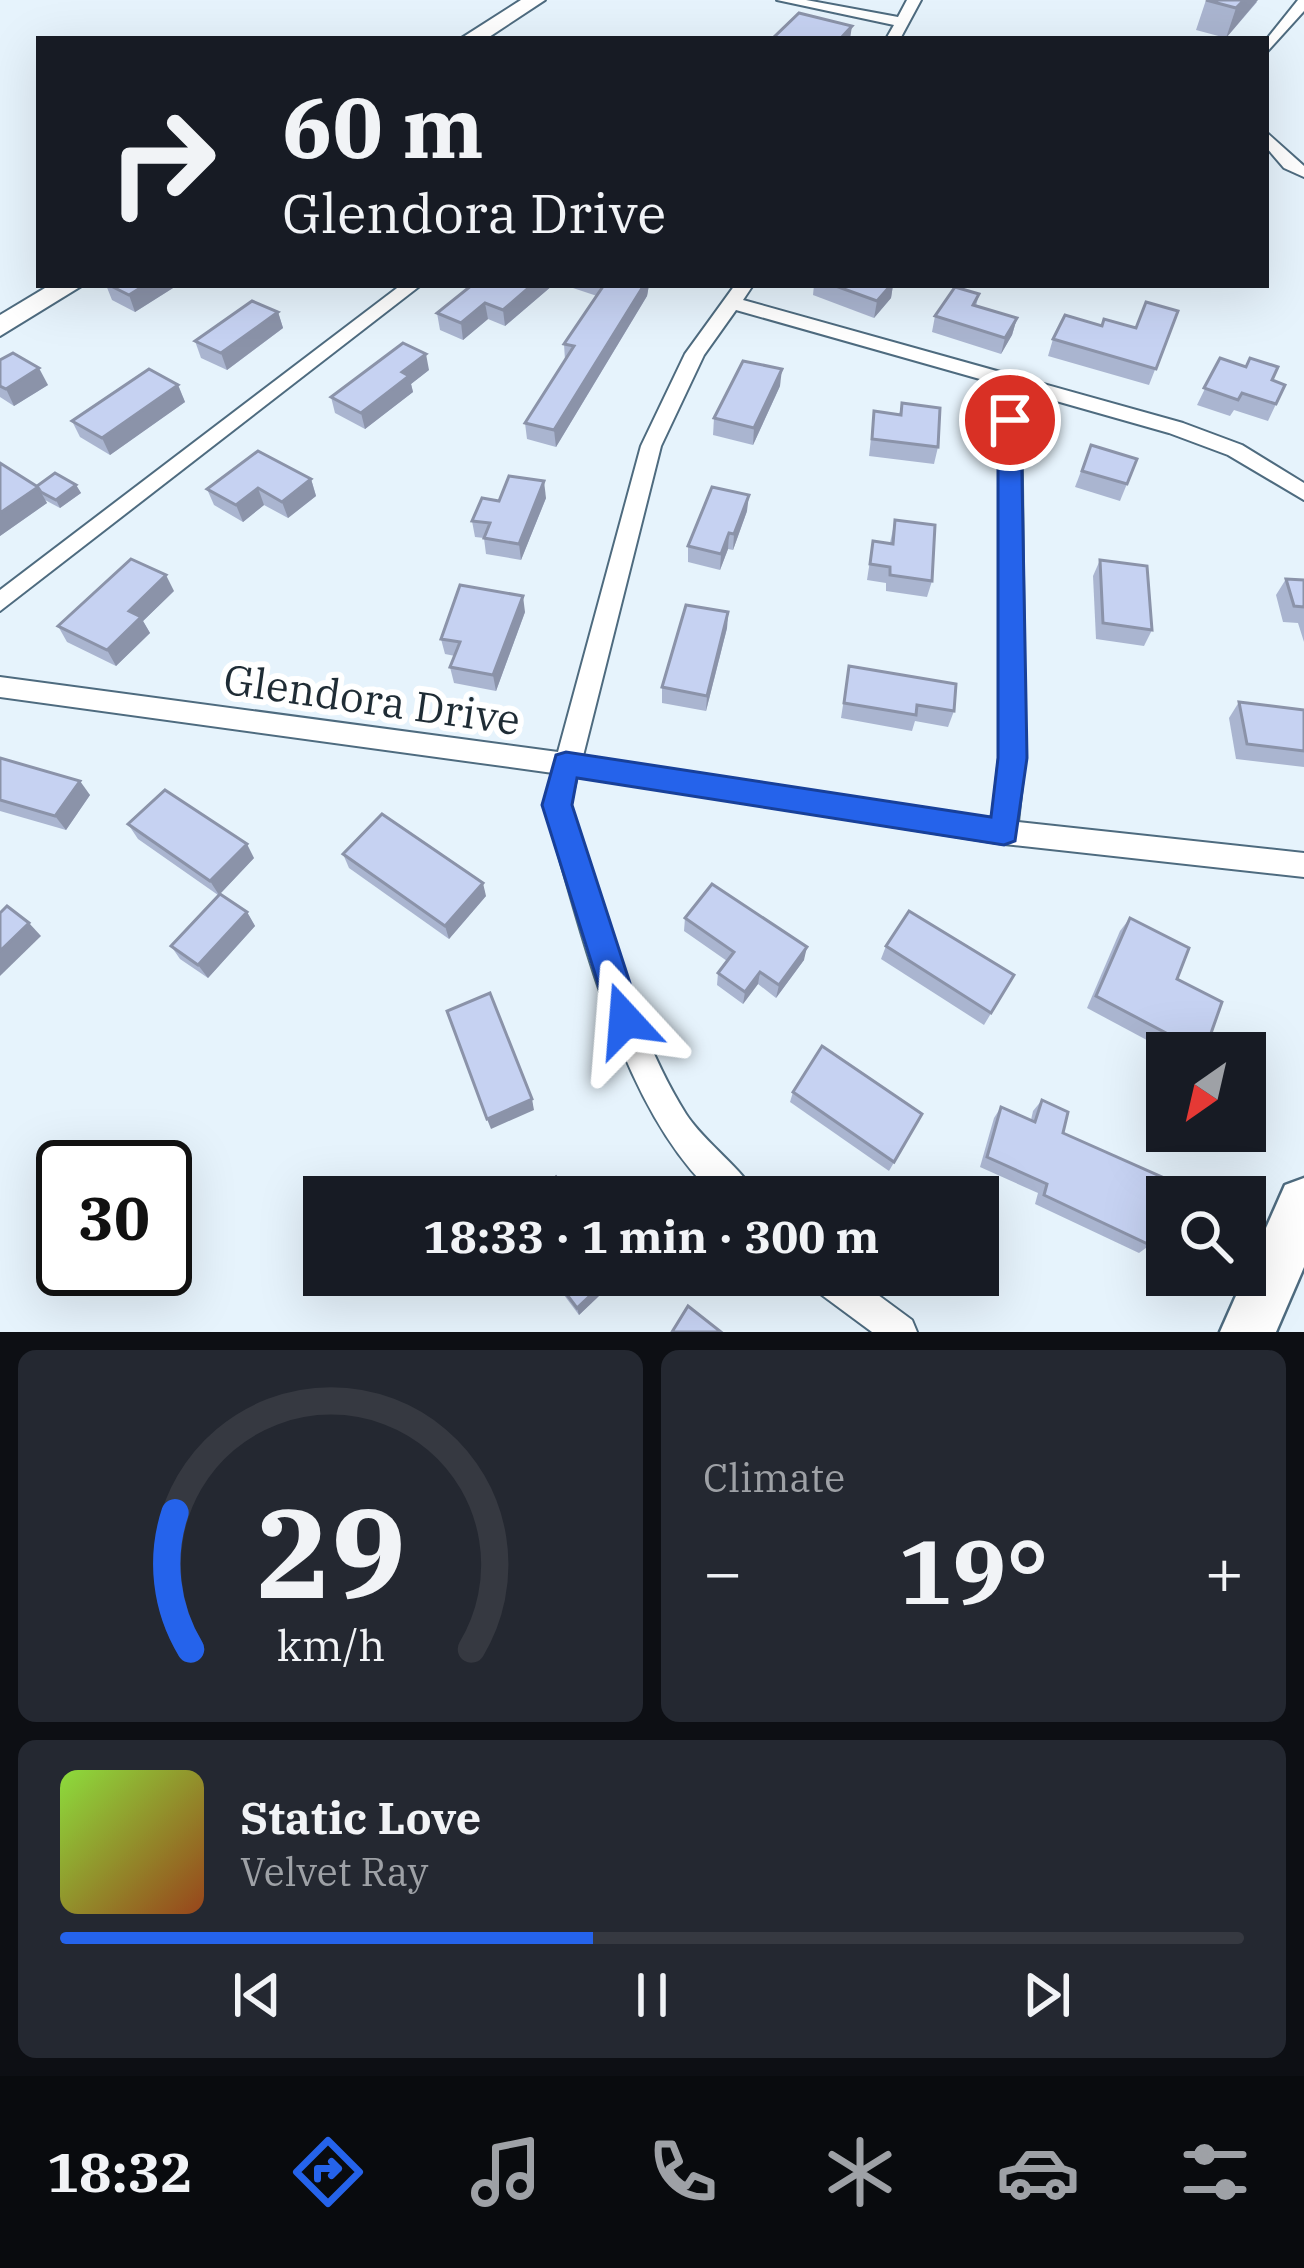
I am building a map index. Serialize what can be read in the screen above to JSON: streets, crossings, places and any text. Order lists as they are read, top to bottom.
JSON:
{
  "streets": {
    "street": ["Glendora Drive"]
  },
  "north": "bottom left",
  "page": {
    "turn": ["60 m", "Glendora Drive"],
    "limit": "30",
    "trip": "18:33 · 1 min · 300 m",
    "tile": "Climate",
    "heat": ["−", "19°", "+"],
    "song": ["Static Love", "Velvet Ray"],
    "tabs": "18:32",
    "gauge": ["29", "km/h"]
  }
}
